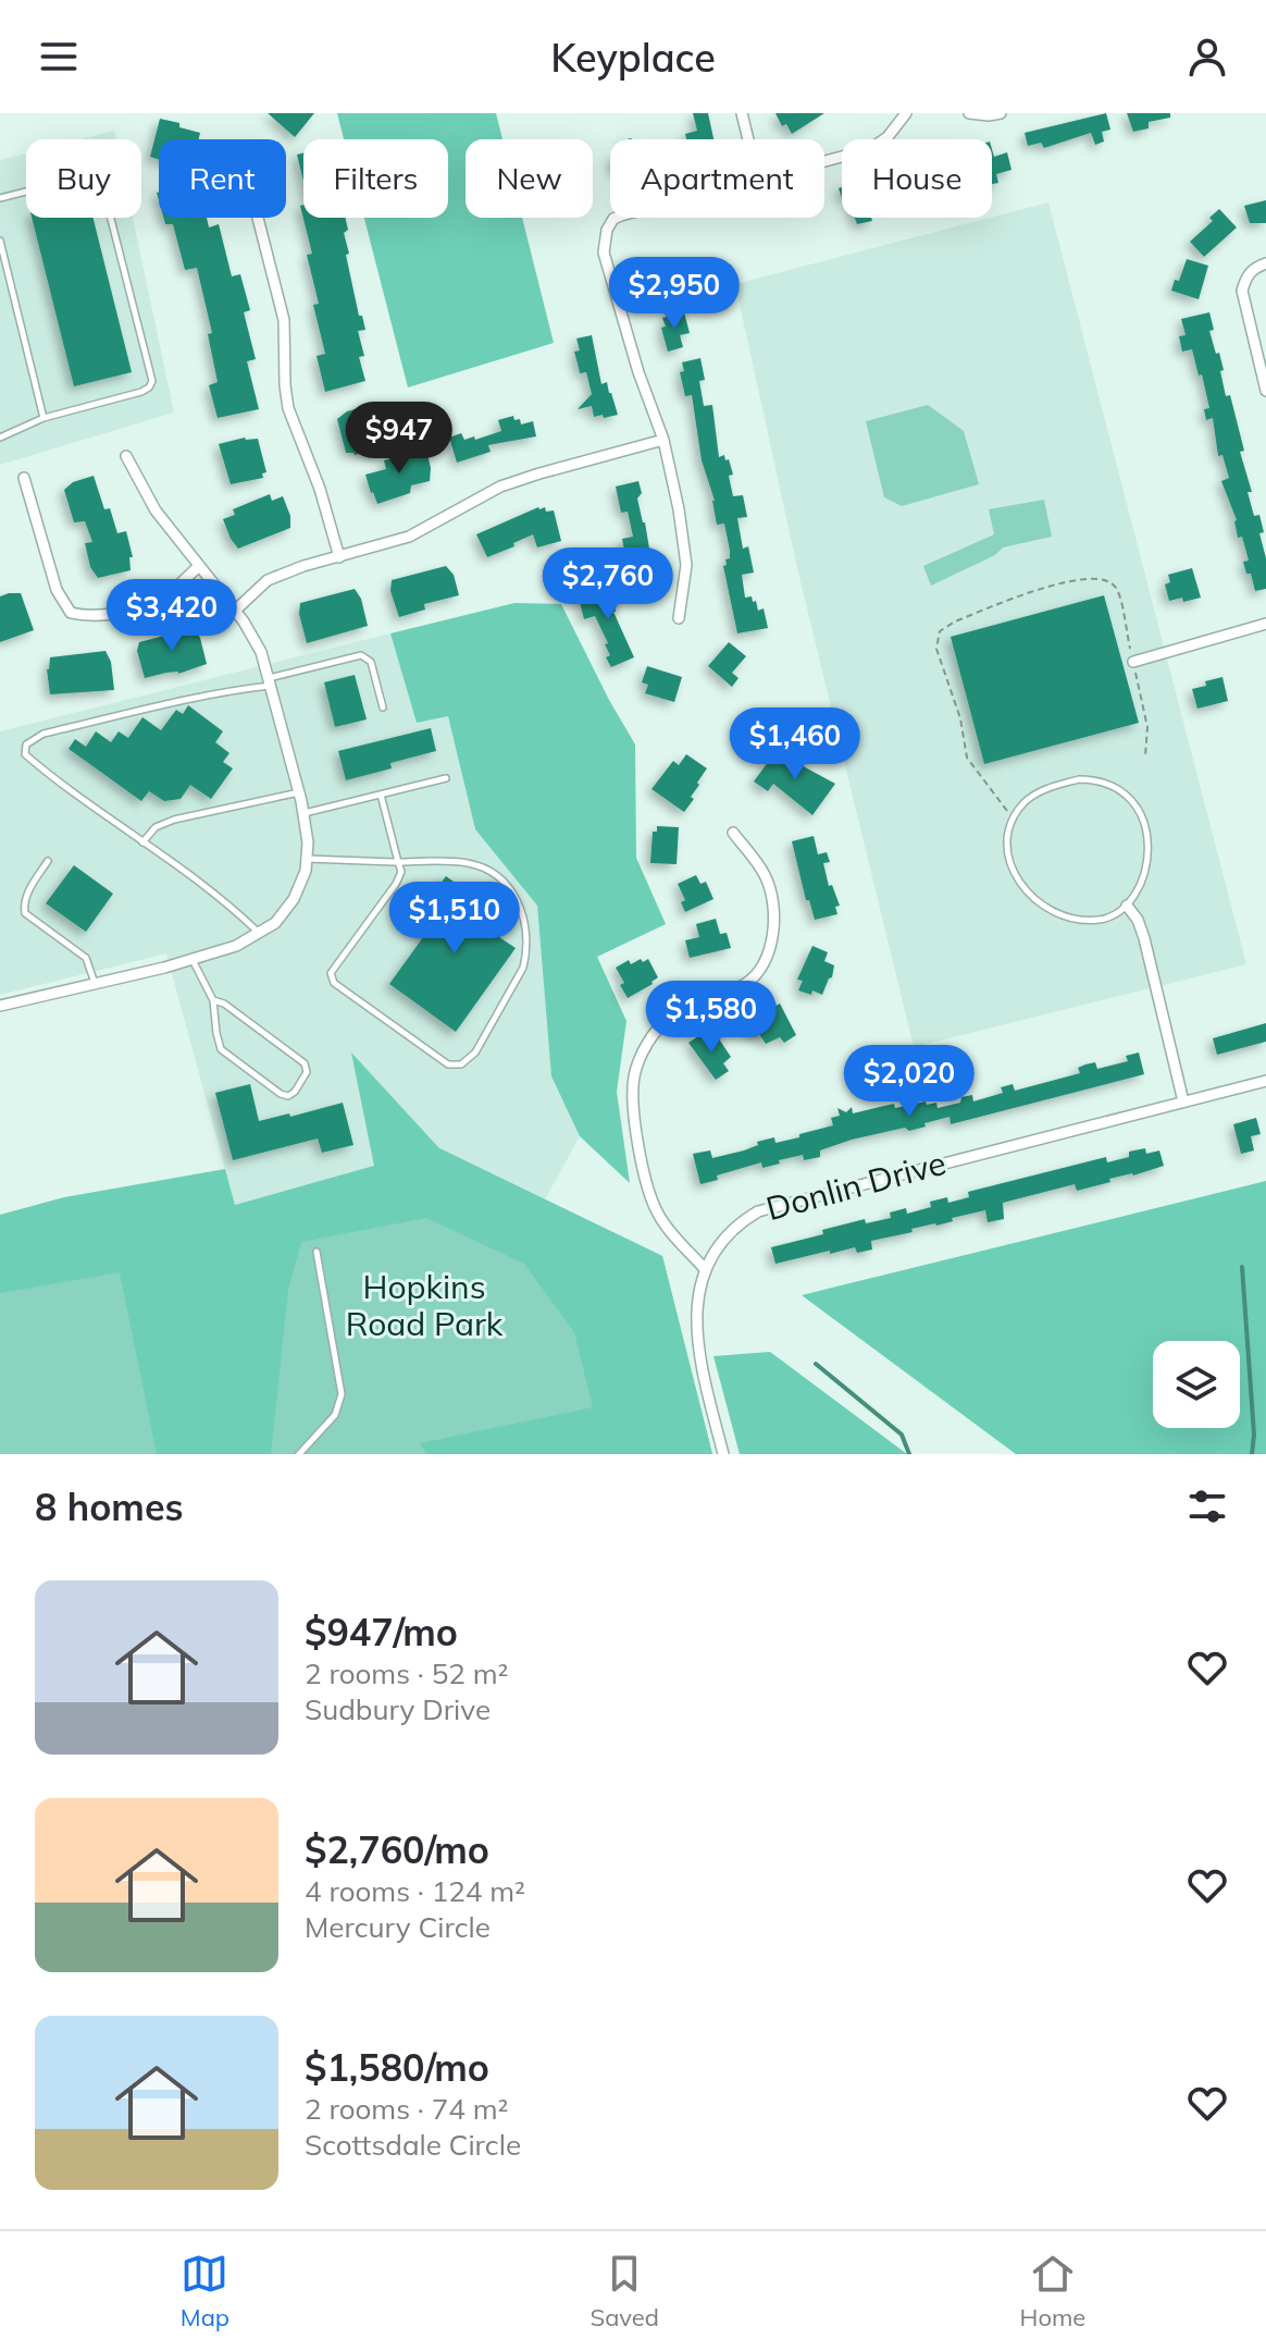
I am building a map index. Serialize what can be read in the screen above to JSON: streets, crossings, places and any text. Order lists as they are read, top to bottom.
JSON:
{
  "streets": {
    "street": ["Donlin Drive"]
  },
  "parks": ["Hopkins Road Park"],
  "page": {
    "header": "Keyplace",
    "chip": [
      "Buy",
      "Rent",
      "Filters",
      "New",
      "Apartment",
      "House"
    ],
    "price": [
      "$2,950",
      "$947",
      "$2,760",
      "$3,420",
      "$1,460",
      "$1,510",
      "$1,580",
      "$2,020"
    ],
    "heading": "8 homes",
    "list": [
      {
        "name": "$947/mo",
        "note": "2 rooms · 52 m² · Sudbury Drive"
      },
      {
        "name": "$2,760/mo",
        "note": "4 rooms · 124 m² · Mercury Circle"
      },
      {
        "name": "$1,580/mo",
        "note": "2 rooms · 74 m² · Scottsdale Circle"
      }
    ],
    "tabs": ["Map", "Saved", "Home"]
  }
}
